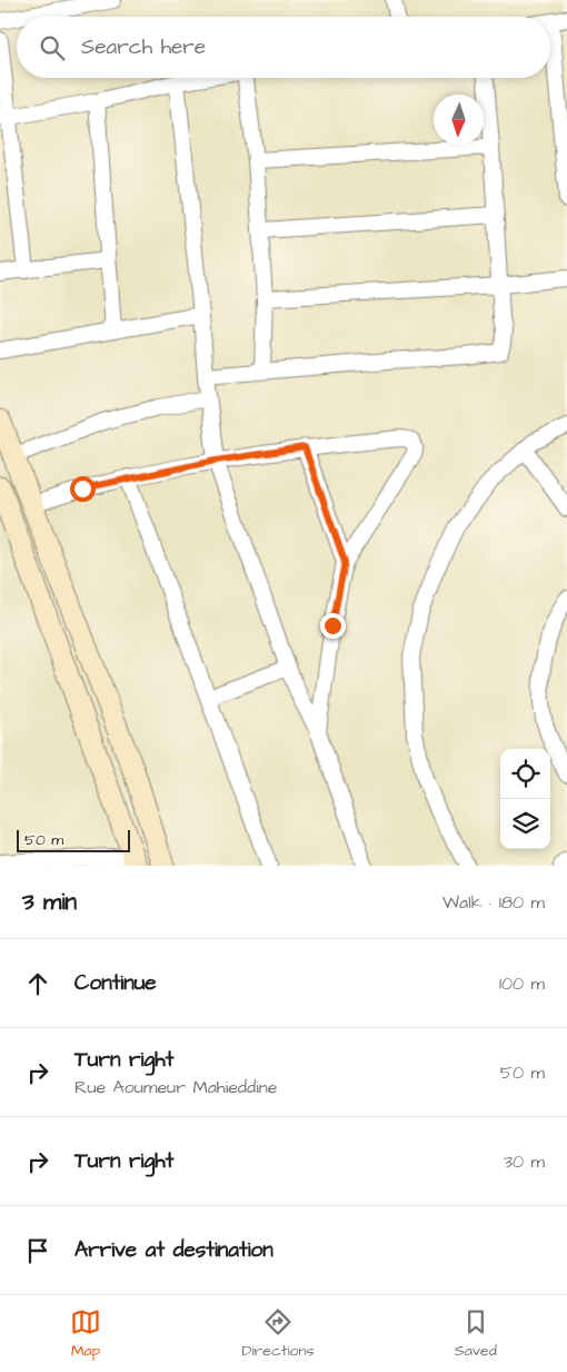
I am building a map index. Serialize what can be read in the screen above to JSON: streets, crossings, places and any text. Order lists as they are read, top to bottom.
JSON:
{
  "scale_bar": "50 m",
  "north": "bottom",
  "page": {
    "search": "Search here",
    "scale": "50 m",
    "heading": ["3 min", "Walk · 180 m"],
    "list": [
      ["Continue", "100 m"],
      ["Turn right", "Rue Aoumeur Mahieddine", "50 m"],
      ["Turn right", "30 m"],
      "Arrive at destination"
    ],
    "nav": ["Map", "Directions", "Saved"]
  }
}
